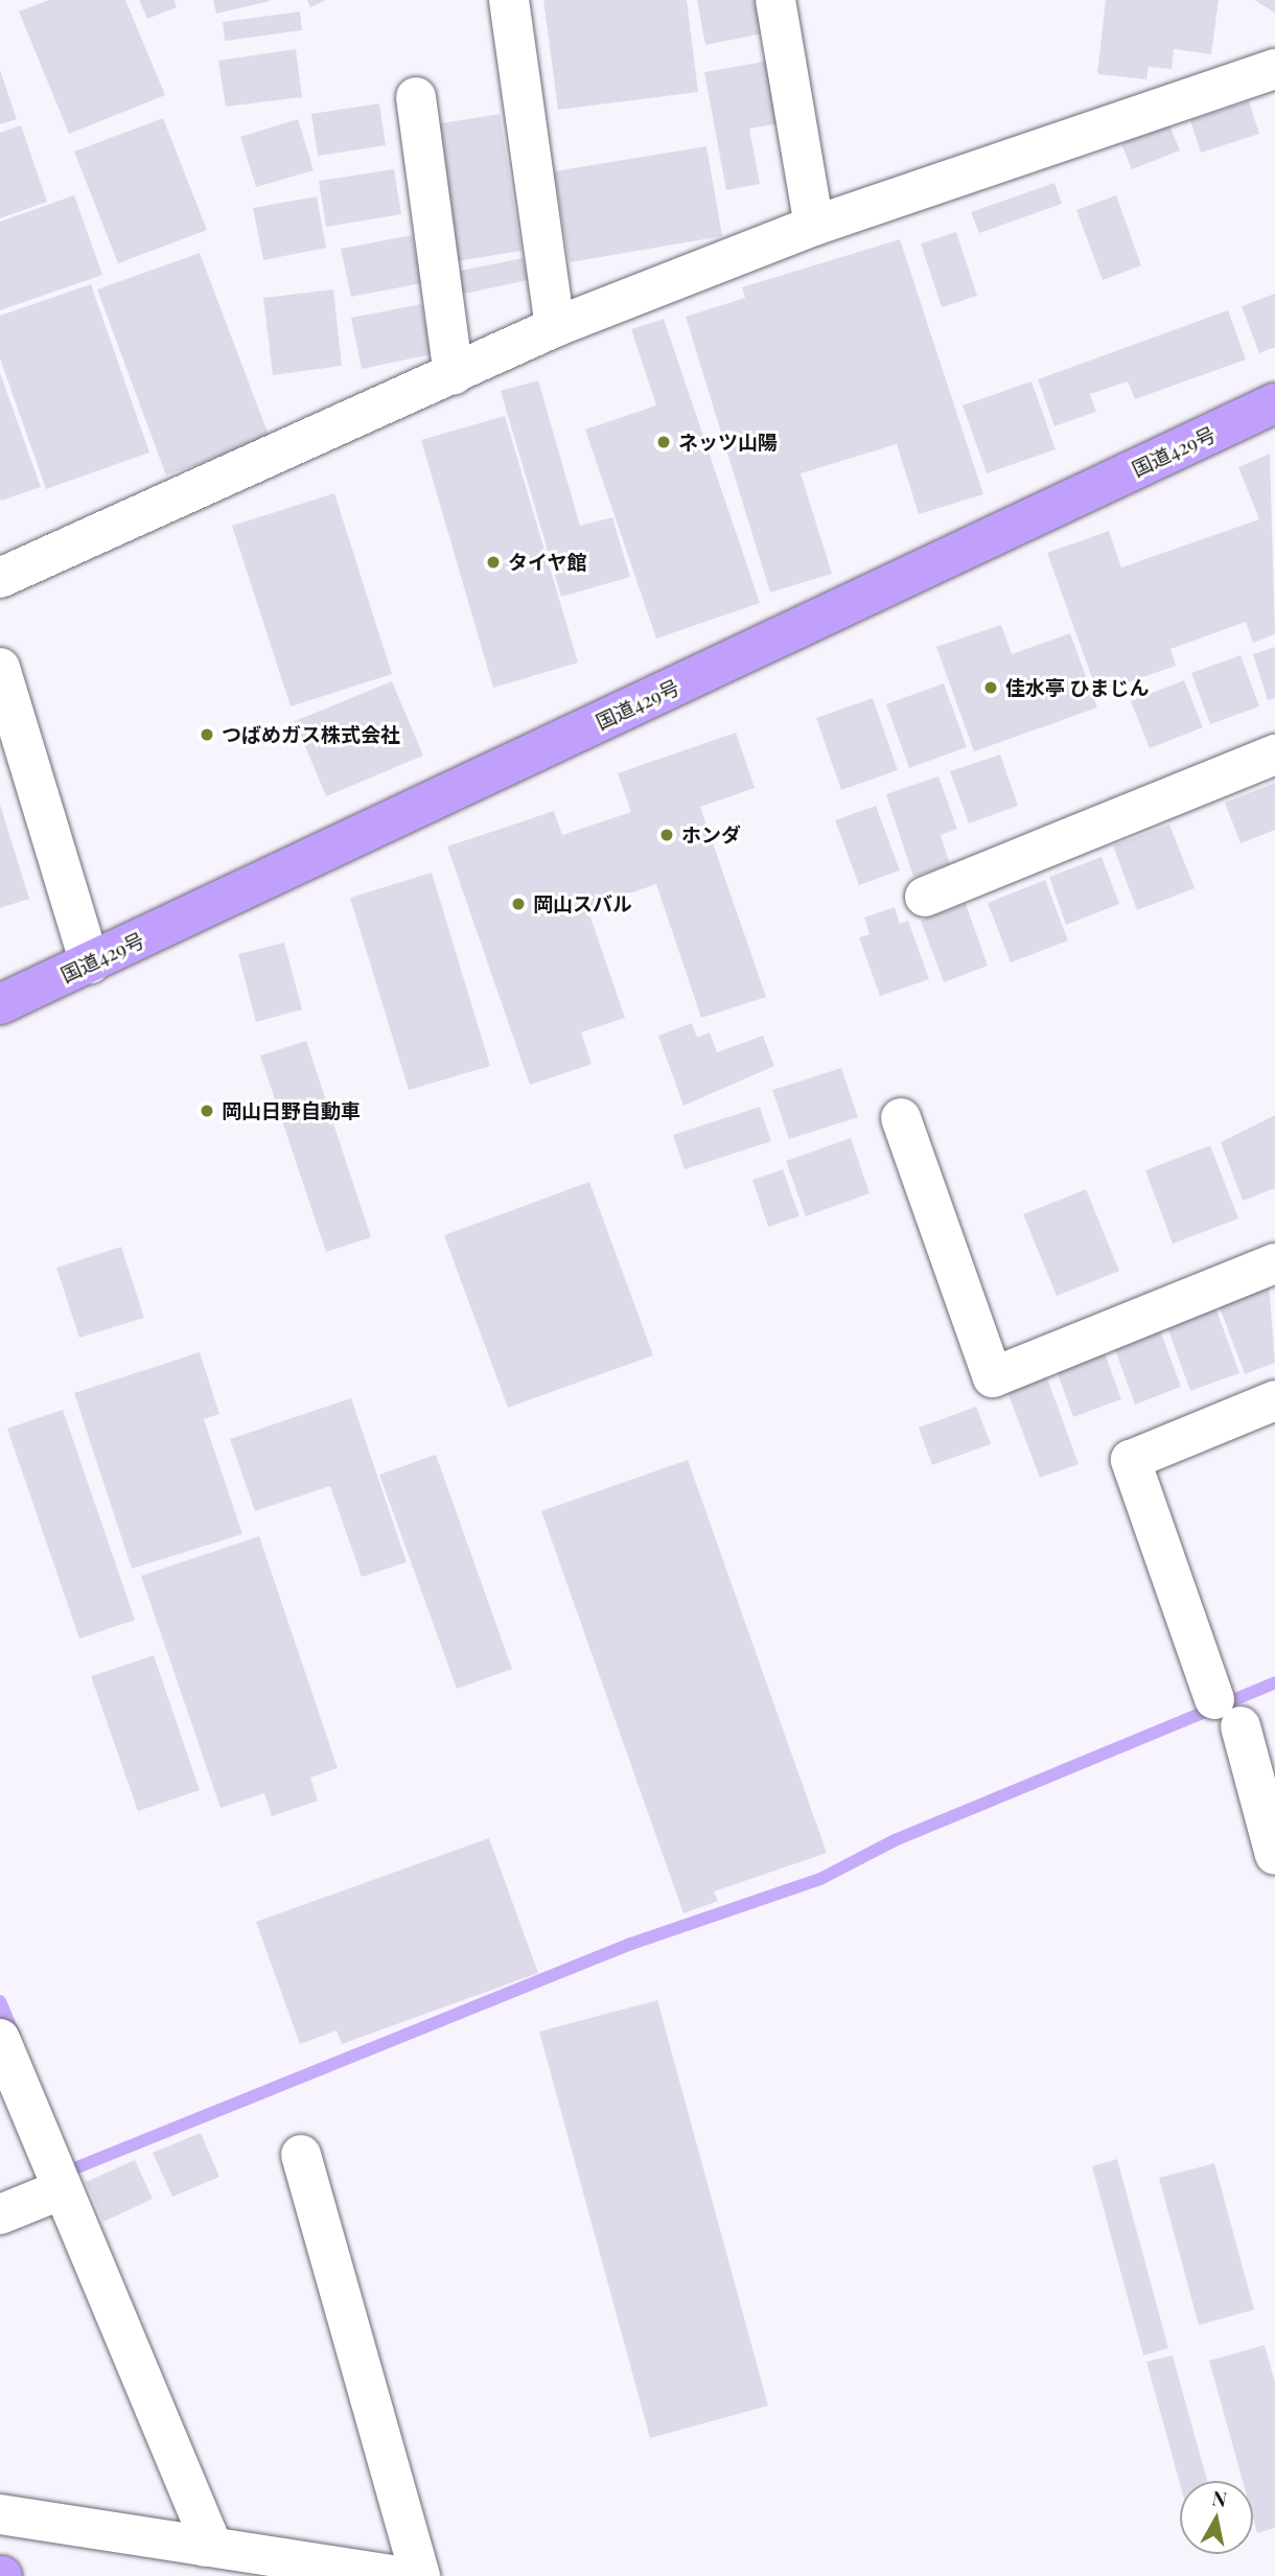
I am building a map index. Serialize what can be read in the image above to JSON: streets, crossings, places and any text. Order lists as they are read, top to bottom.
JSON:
{
  "streets": {
    "highway": ["国道429号"]
  },
  "places": [
    "ネッツ山陽",
    "タイヤ館",
    "佳水亭 ひまじん",
    "つばめガス株式会社",
    "ホンダ",
    "岡山スバル",
    "岡山日野自動車"
  ],
  "north": "top"
}
